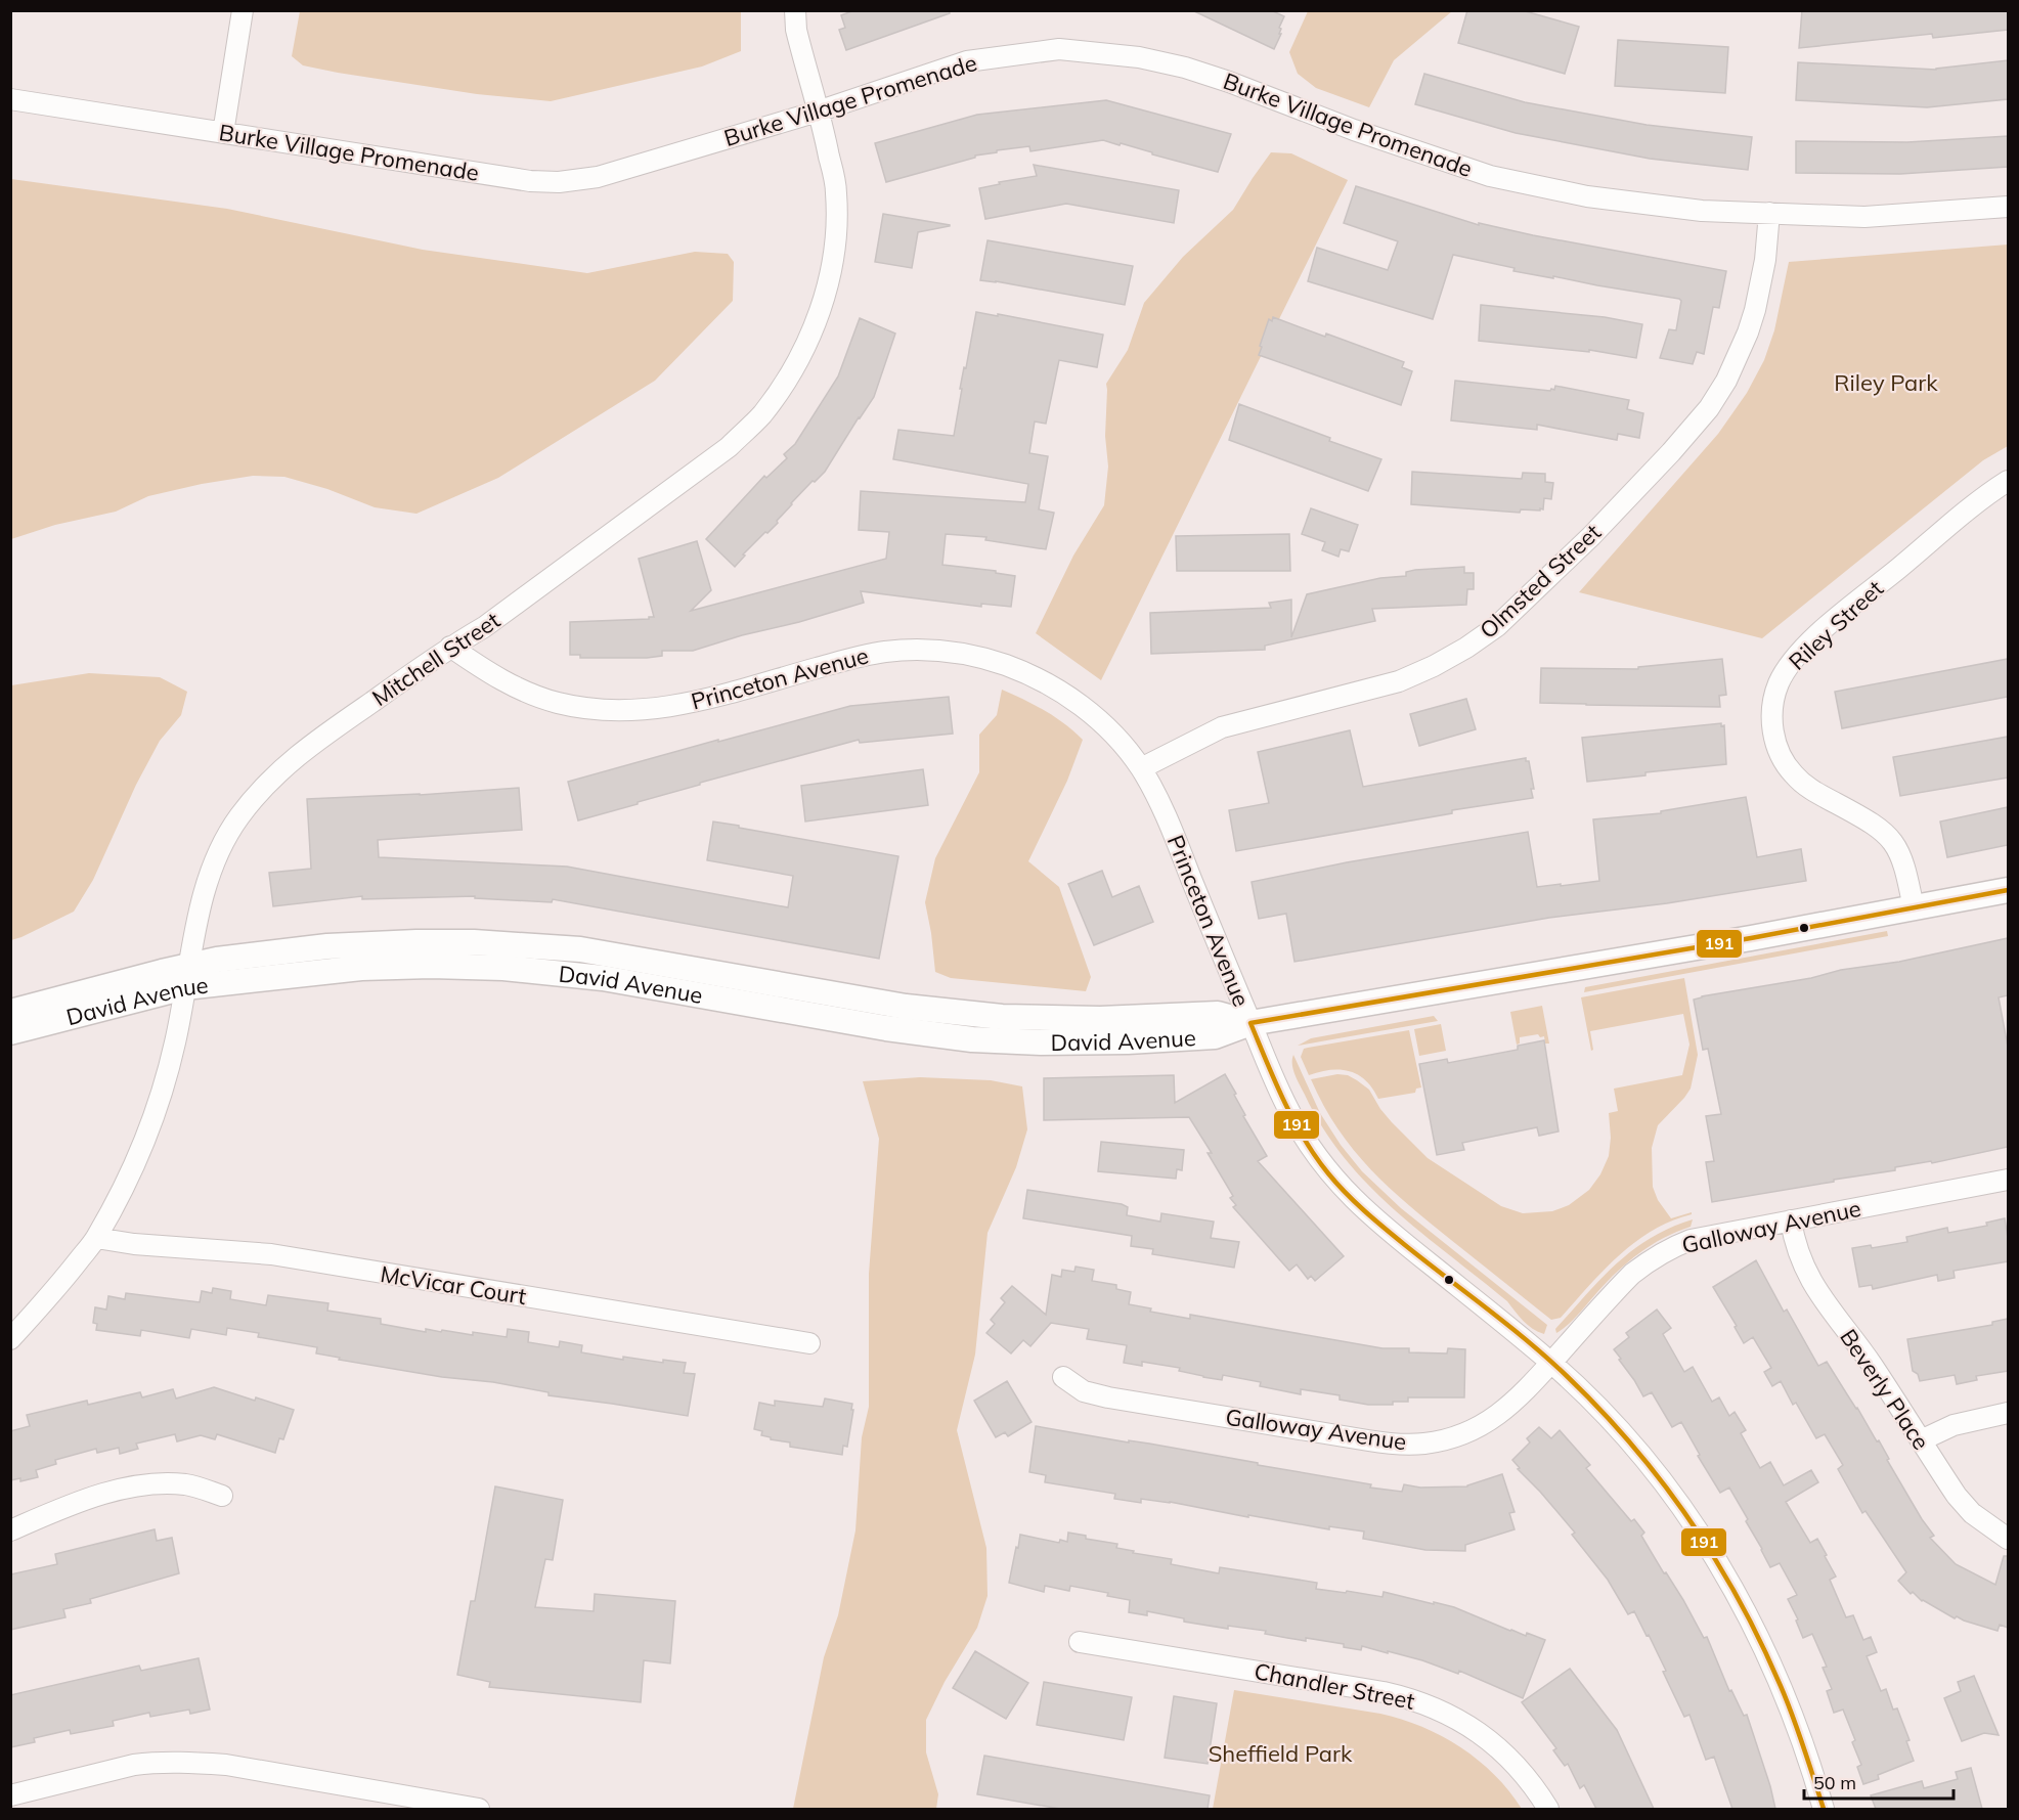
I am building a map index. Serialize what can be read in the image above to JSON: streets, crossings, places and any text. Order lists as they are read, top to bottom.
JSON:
{
  "streets": {
    "main road": ["David Avenue"],
    "street": [
      "Burke Village Promenade",
      "Olmsted Street",
      "Riley Street",
      "Mitchell Street",
      "Princeton Avenue",
      "Galloway Avenue",
      "McVicar Court",
      "Beverly Place",
      "Chandler Street"
    ]
  },
  "crossings": [
    ["Burke Village Promenade", "Olmsted Street"],
    ["Burke Village Promenade", "Mitchell Street"],
    ["Olmsted Street", "Princeton Avenue"],
    ["Riley Street", "David Avenue"],
    ["Mitchell Street", "Princeton Avenue"],
    ["Mitchell Street", "David Avenue"],
    ["Mitchell Street", "McVicar Court"],
    ["Princeton Avenue", "David Avenue"],
    ["Princeton Avenue", "Galloway Avenue"],
    ["Galloway Avenue", "Beverly Place"]
  ],
  "parks": ["Riley Park", "Sheffield Park"],
  "lines": ["transit line 191"],
  "scale_bar": "50 m"
}
